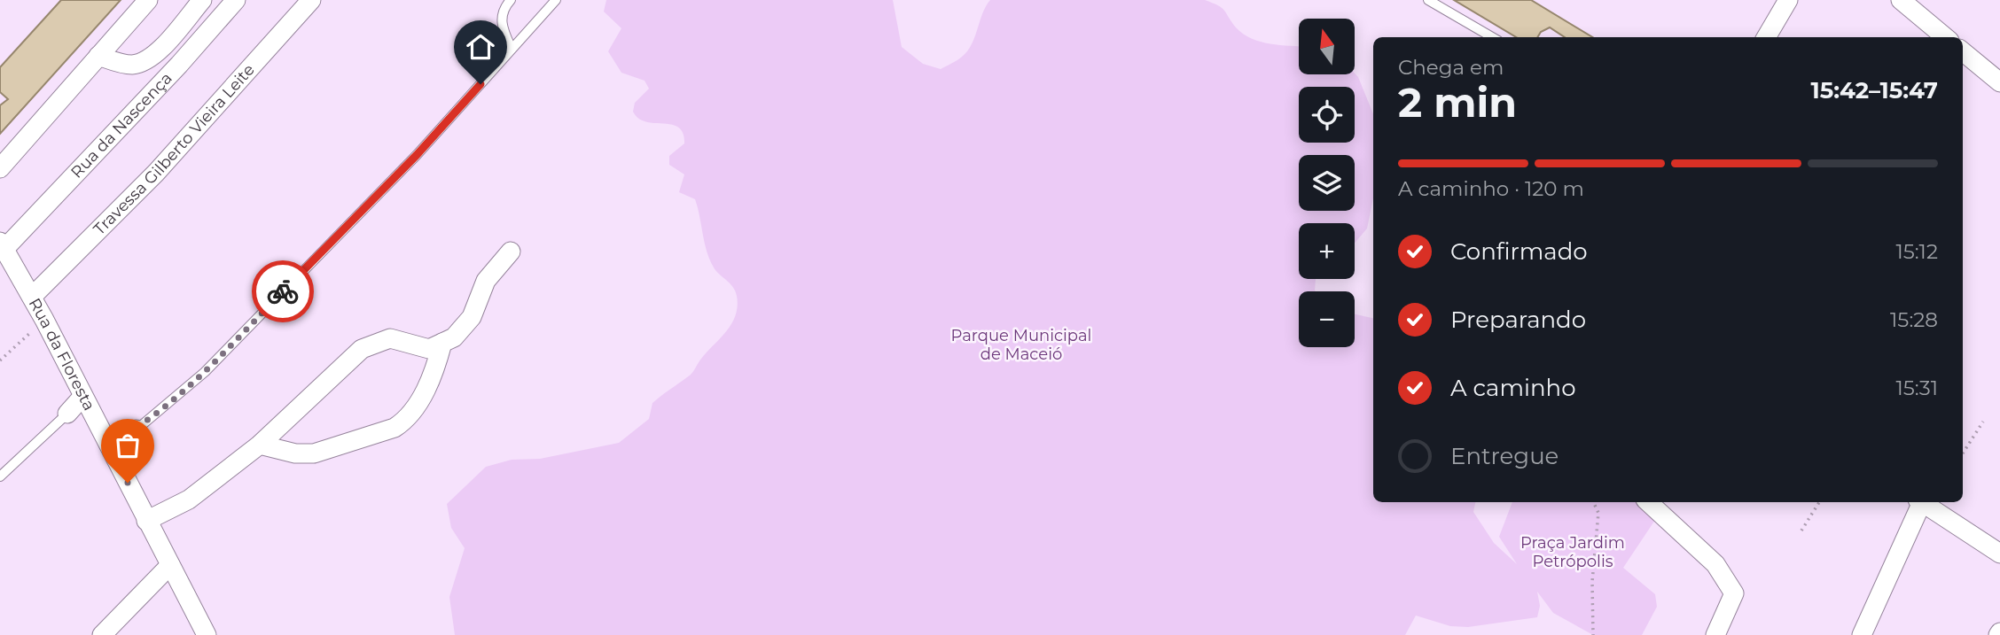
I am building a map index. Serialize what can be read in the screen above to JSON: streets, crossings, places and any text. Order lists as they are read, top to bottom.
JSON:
{
  "streets": {
    "street": ["Rua da Nascença", "Travessa Gilberto Vieira Leite", "Rua da Floresta"]
  },
  "crossings": [
    ["Rua da Nascença", "Rua da Floresta"],
    ["Travessa Gilberto Vieira Leite", "Rua da Floresta"]
  ],
  "parks": ["Parque Municipal de Maceió", "Praça Jardim Petrópolis"],
  "north": "top",
  "page": {
    "map_buttons": ["+", "−"],
    "heading": ["2 min", "Chega em", "15:42–15:47"],
    "bar": "A caminho · 120 m",
    "list": [
      ["Confirmado", "15:12"],
      ["Preparando", "15:28"],
      ["A caminho", "15:31"],
      "Entregue"
    ]
  }
}
